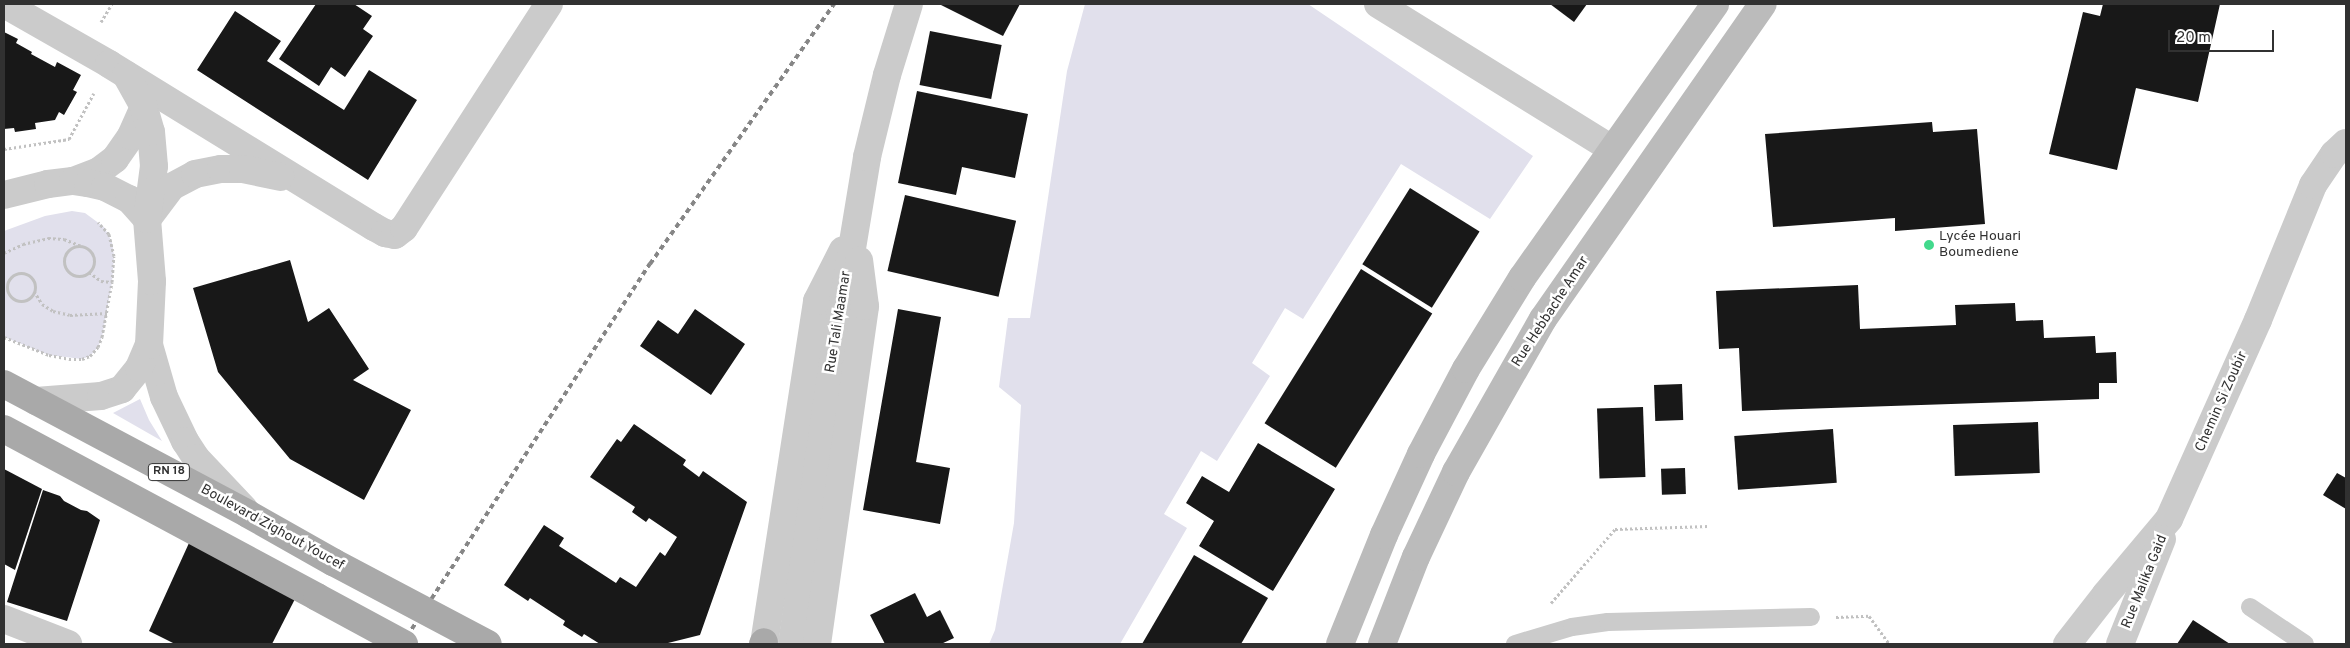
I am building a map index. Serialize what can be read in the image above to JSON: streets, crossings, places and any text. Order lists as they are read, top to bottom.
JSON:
{
  "streets": {
    "main road": ["Rue Hebbache Amar", "RN 18", "Boulevard Zighout Youcef"],
    "street": ["Rue Tali Maamar", "Chemin Si Zoubir", "Rue Malika Gaid"]
  },
  "crossings": [
    ["Chemin Si Zoubir", "Rue Malika Gaid"]
  ],
  "places": ["Lycée Houari Boumediene"],
  "scale_bar": "20 m"
}
